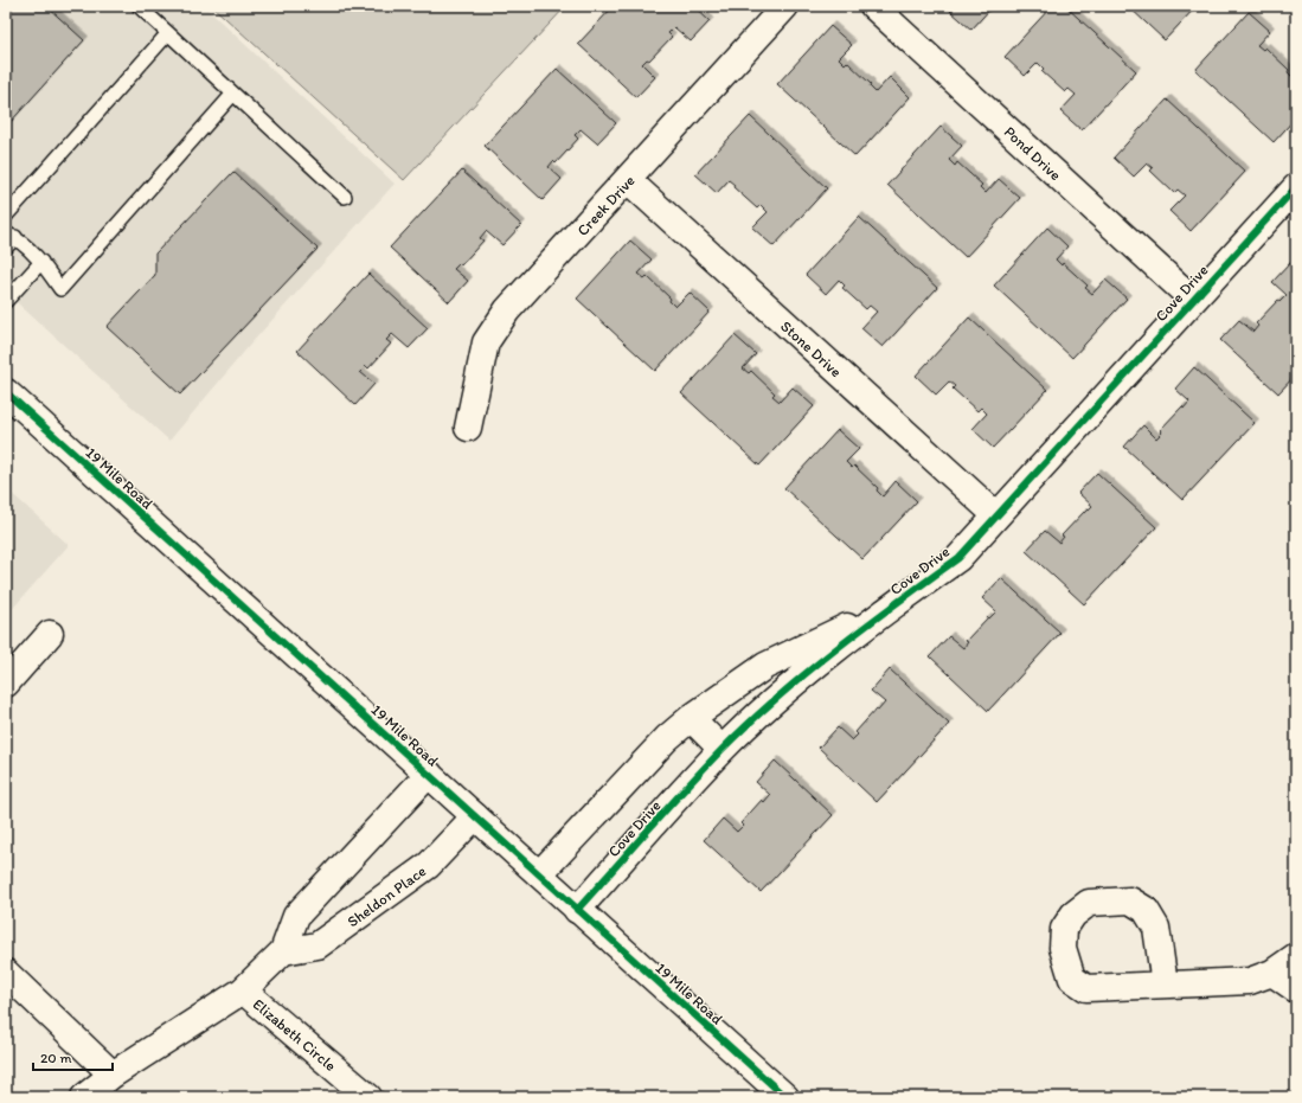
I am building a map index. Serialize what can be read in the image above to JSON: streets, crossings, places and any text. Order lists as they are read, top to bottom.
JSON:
{
  "streets": {
    "street": [
      "Pond Drive",
      "Creek Drive",
      "Cove Drive",
      "Stone Drive",
      "19 Mile Road",
      "Sheldon Place",
      "Elizabeth Circle"
    ]
  },
  "crossings": [
    ["Pond Drive", "Cove Drive"],
    ["Creek Drive", "Stone Drive"],
    ["Cove Drive", "Stone Drive"],
    ["Cove Drive", "19 Mile Road"],
    ["19 Mile Road", "Sheldon Place"]
  ],
  "scale_bar": "20 m"
}
